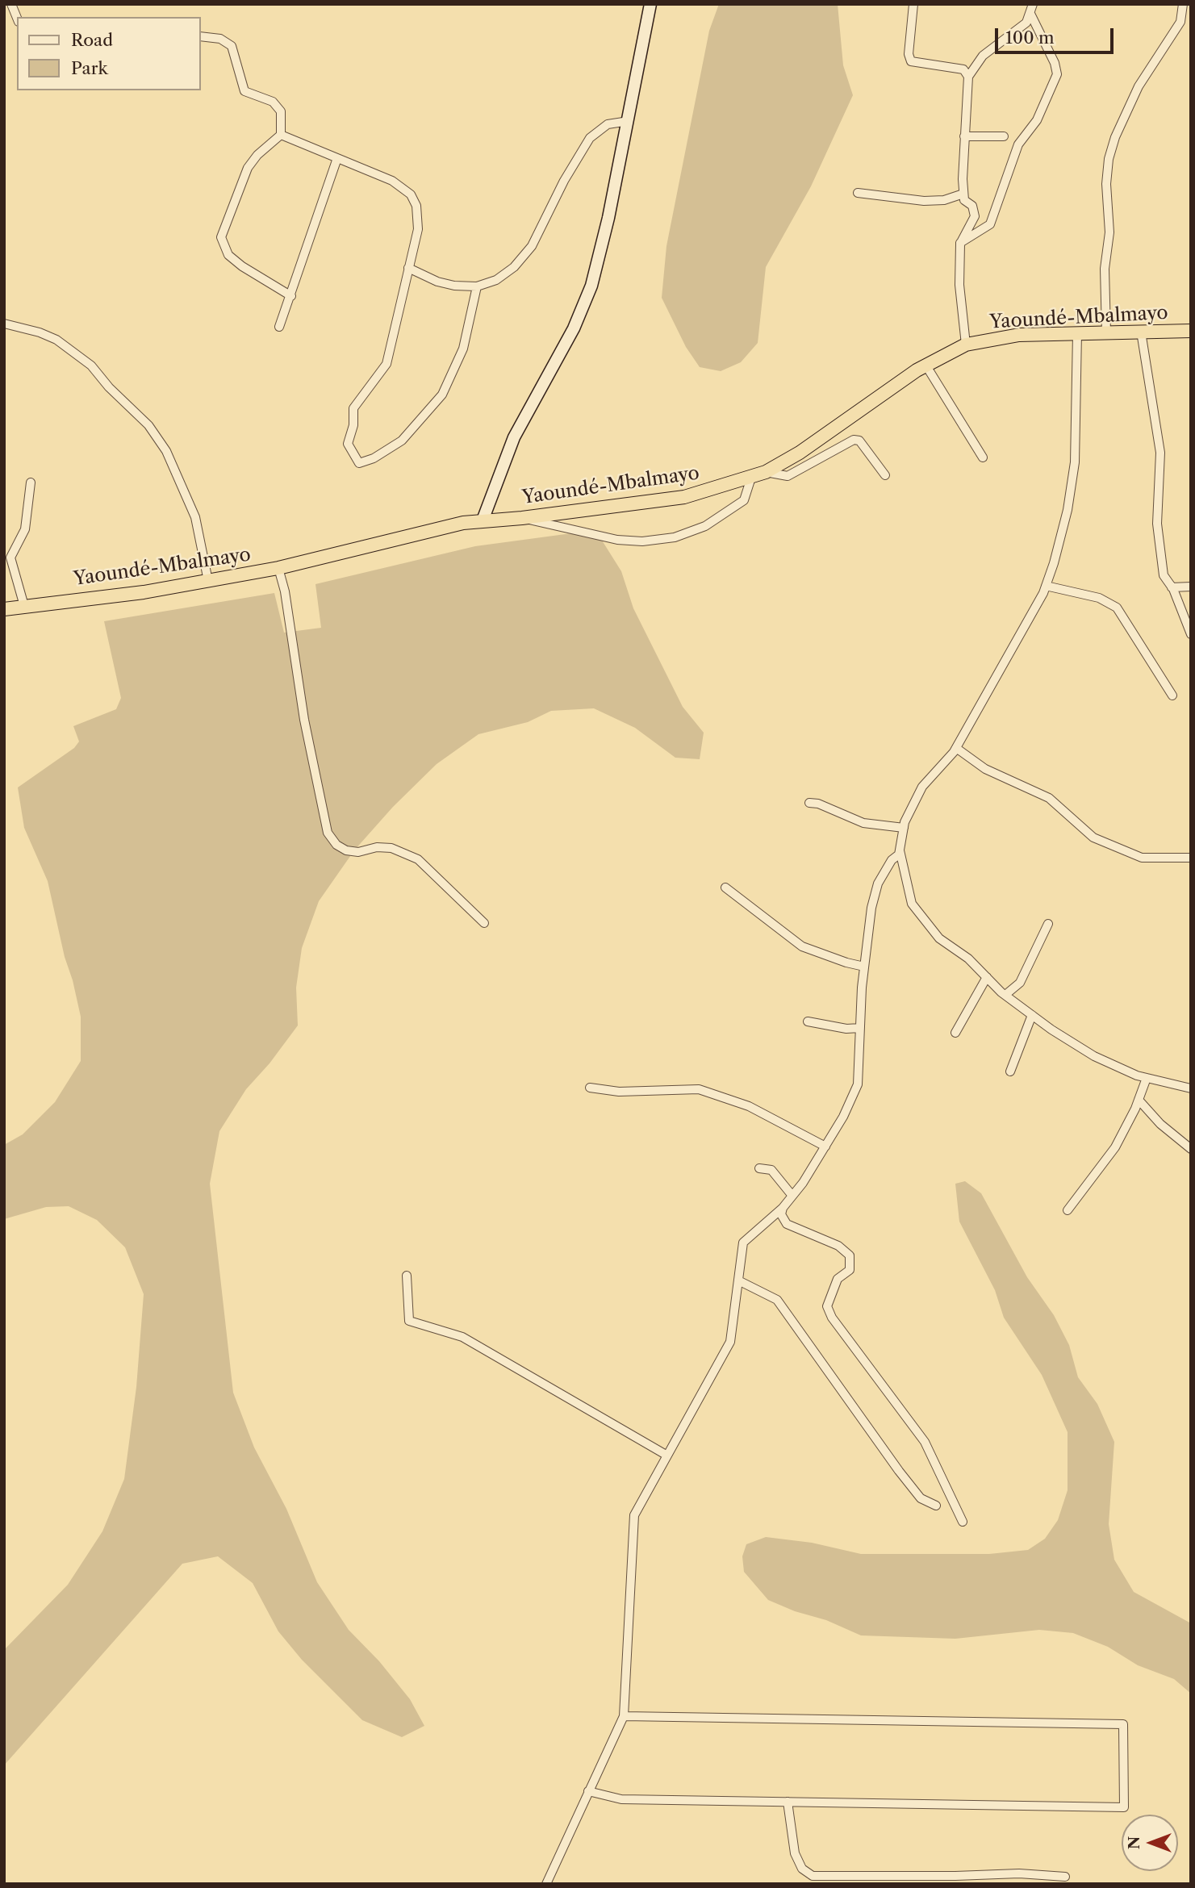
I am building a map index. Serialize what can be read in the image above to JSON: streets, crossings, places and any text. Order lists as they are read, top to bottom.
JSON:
{
  "streets": {
    "highway": ["Yaoundé-Mbalmayo"]
  },
  "legend": ["Road", "Park"],
  "scale_bar": "100 m",
  "north": "left"
}
